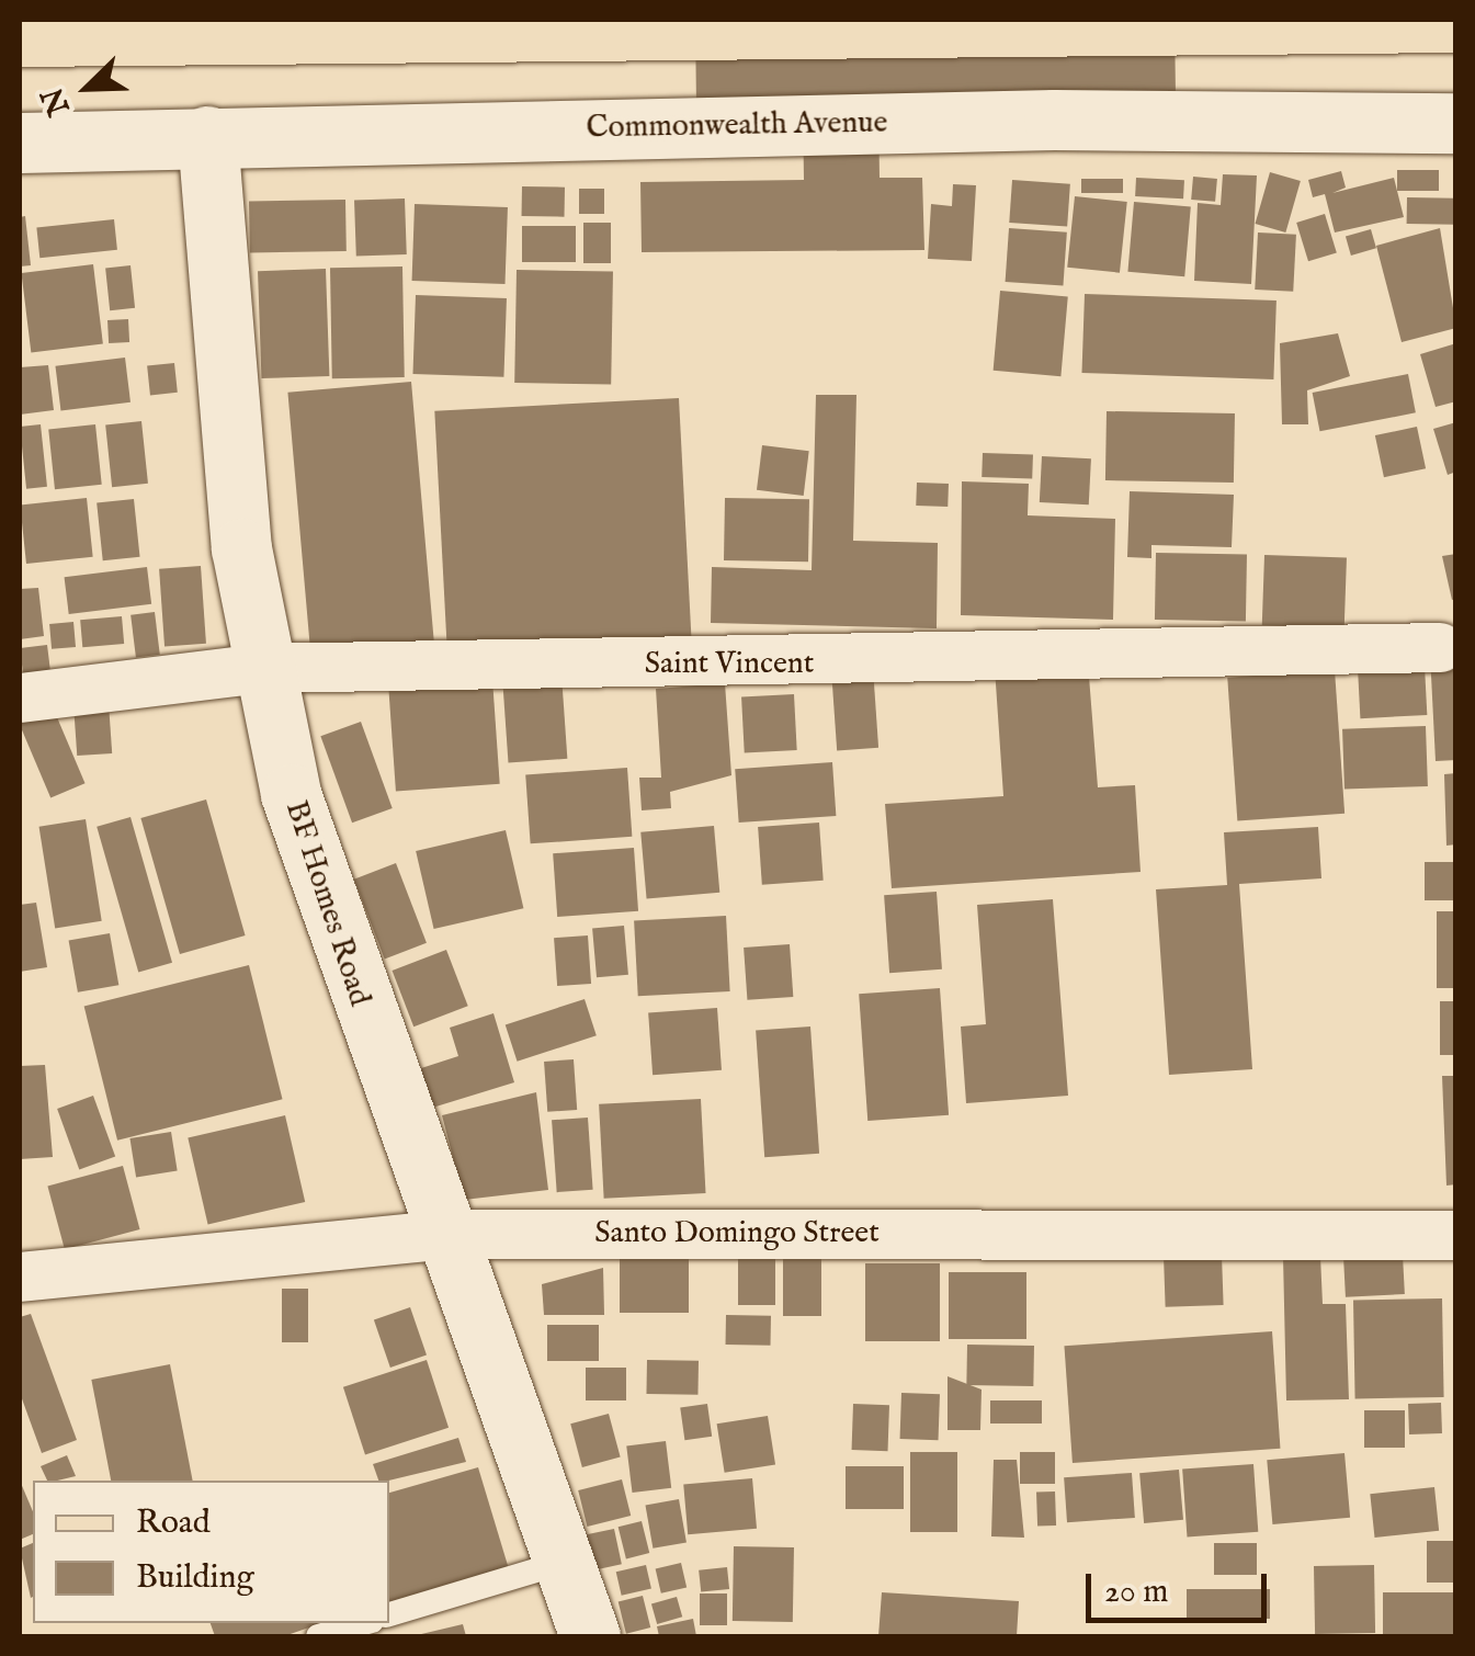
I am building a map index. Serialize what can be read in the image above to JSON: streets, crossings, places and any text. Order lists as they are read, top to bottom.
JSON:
{
  "streets": {
    "street": [
      "Commonwealth Avenue",
      "Saint Vincent",
      "BF Homes Road",
      "Santo Domingo Street"
    ]
  },
  "crossings": [
    ["Commonwealth Avenue", "BF Homes Road"],
    ["Saint Vincent", "BF Homes Road"],
    ["BF Homes Road", "Santo Domingo Street"]
  ],
  "legend": ["Road", "Building"],
  "scale_bar": "20 m",
  "north": "bottom left"
}
